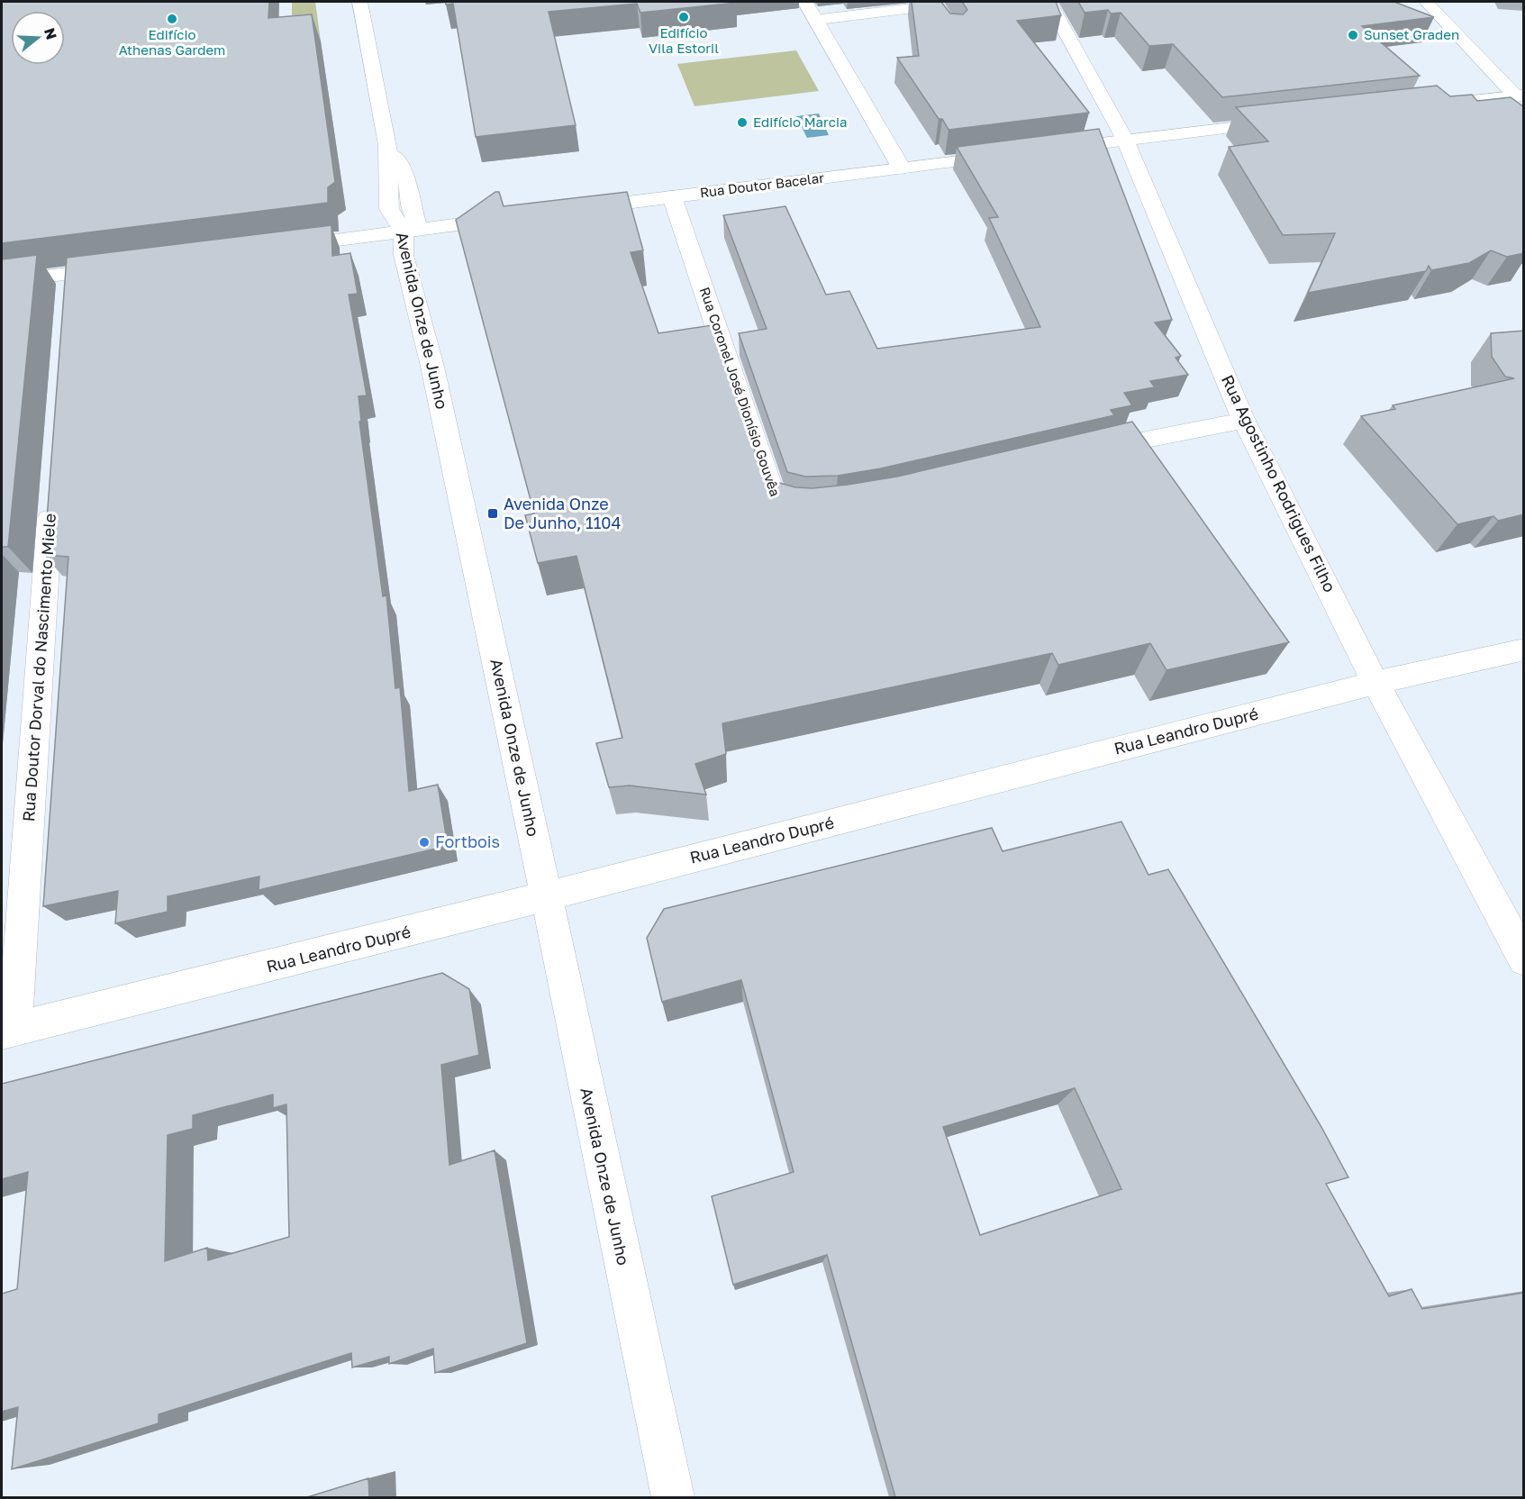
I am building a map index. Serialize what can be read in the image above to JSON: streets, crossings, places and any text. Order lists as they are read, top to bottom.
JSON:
{
  "streets": {
    "street": [
      "Rua Doutor Bacelar",
      "Avenida Onze de Junho",
      "Rua Coronel José Dionísio Gouvêa",
      "Rua Agostinho Rodrigues Filho",
      "Rua Doutor Dorval do Nascimento Miele",
      "Rua Leandro Dupré"
    ]
  },
  "crossings": [
    ["Rua Doutor Bacelar", "Rua Coronel José Dionísio Gouvêa"],
    ["Avenida Onze de Junho", "Rua Leandro Dupré"],
    ["Rua Agostinho Rodrigues Filho", "Rua Leandro Dupré"],
    ["Rua Doutor Dorval do Nascimento Miele", "Rua Leandro Dupré"]
  ],
  "places": {
    "other": [
      "Edifício Vila Estoril",
      "Edifício Athenas Gardem",
      "Sunset Graden",
      "Edifício Marcia",
      "Fortbois"
    ],
    "transit": ["Avenida Onze De Junho, 1104"]
  },
  "north": "right"
}
